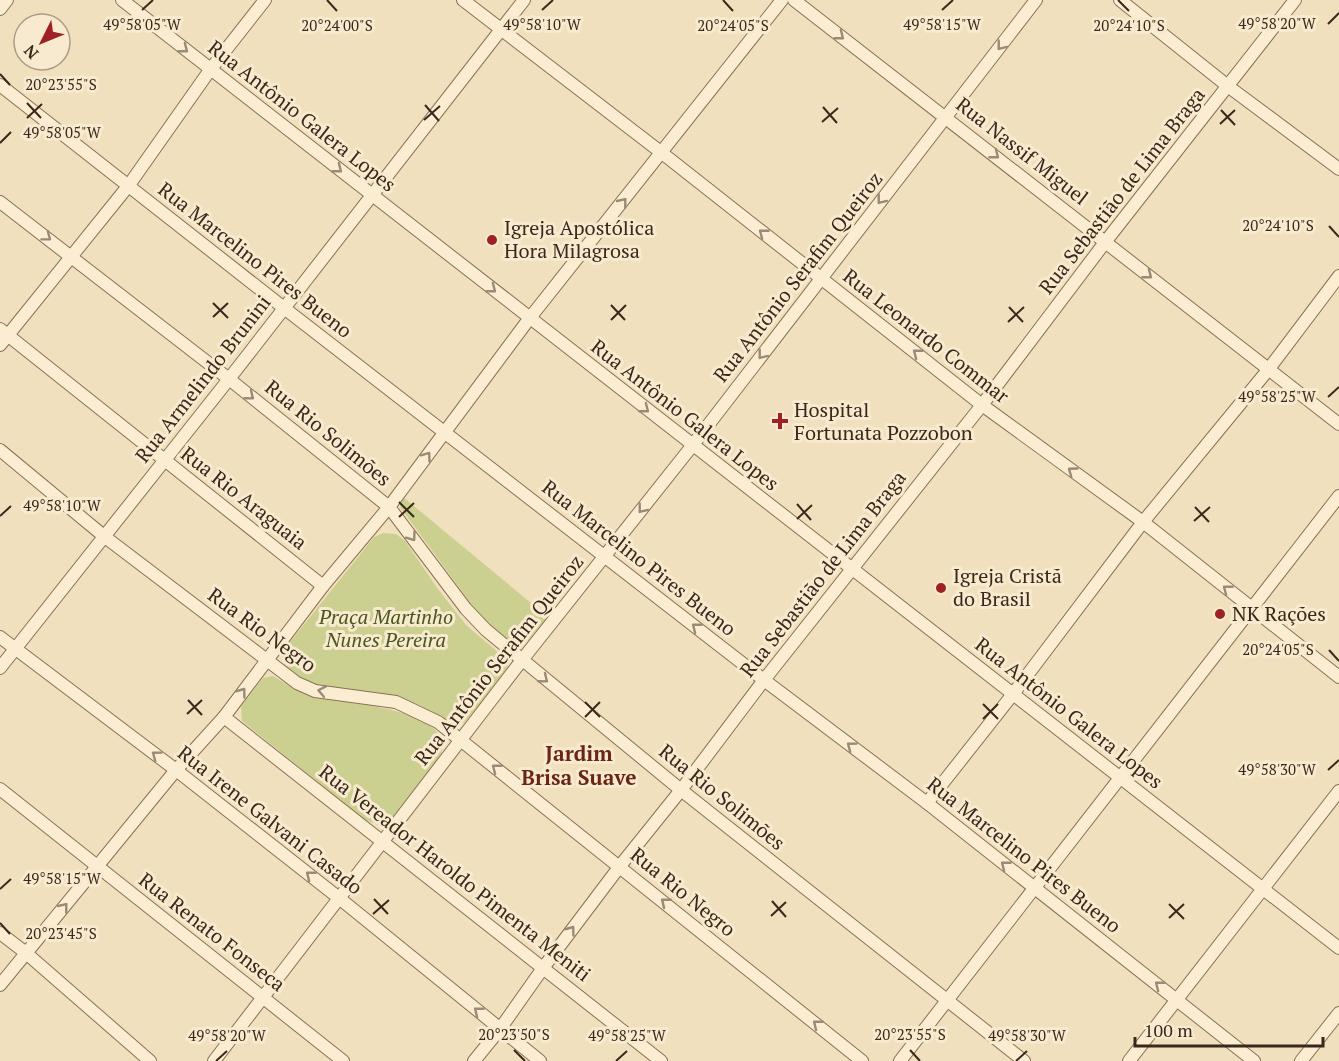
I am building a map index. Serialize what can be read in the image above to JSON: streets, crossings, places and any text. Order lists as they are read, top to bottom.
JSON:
{
  "streets": {
    "street": [
      "Rua Antônio Galera Lopes",
      "Rua Nassif Miguel",
      "Rua Sebastião de Lima Braga",
      "Rua Marcelino Pires Bueno",
      "Rua Antônio Serafim Queiroz",
      "Rua Leonardo Commar",
      "Rua Armelindo Brunini",
      "Rua Rio Solimões",
      "Rua Rio Araguaia",
      "Rua Rio Negro",
      "Rua Irene Galvani Casado",
      "Rua Vereador Haroldo Pimenta Meniti",
      "Rua Renato Fonseca"
    ]
  },
  "crossings": [
    ["Rua Antônio Galera Lopes", "Rua Sebastião de Lima Braga"],
    ["Rua Antônio Galera Lopes", "Rua Antônio Serafim Queiroz"],
    ["Rua Antônio Galera Lopes", "Rua Armelindo Brunini"],
    ["Rua Nassif Miguel", "Rua Sebastião de Lima Braga"],
    ["Rua Nassif Miguel", "Rua Antônio Serafim Queiroz"],
    ["Rua Sebastião de Lima Braga", "Rua Marcelino Pires Bueno"],
    ["Rua Sebastião de Lima Braga", "Rua Leonardo Commar"],
    ["Rua Sebastião de Lima Braga", "Rua Rio Solimões"],
    ["Rua Sebastião de Lima Braga", "Rua Rio Negro"],
    ["Rua Sebastião de Lima Braga", "Rua Irene Galvani Casado"],
    ["Rua Sebastião de Lima Braga", "Rua Vereador Haroldo Pimenta Meniti"],
    ["Rua Marcelino Pires Bueno", "Rua Antônio Serafim Queiroz"],
    ["Rua Marcelino Pires Bueno", "Rua Armelindo Brunini"],
    ["Rua Antônio Serafim Queiroz", "Rua Leonardo Commar"],
    ["Rua Antônio Serafim Queiroz", "Rua Rio Solimões"],
    ["Rua Antônio Serafim Queiroz", "Rua Rio Negro"],
    ["Rua Antônio Serafim Queiroz", "Rua Irene Galvani Casado"],
    ["Rua Antônio Serafim Queiroz", "Rua Vereador Haroldo Pimenta Meniti"],
    ["Rua Antônio Serafim Queiroz", "Rua Renato Fonseca"],
    ["Rua Leonardo Commar", "Rua Armelindo Brunini"],
    ["Rua Armelindo Brunini", "Rua Rio Solimões"],
    ["Rua Armelindo Brunini", "Rua Rio Araguaia"],
    ["Rua Armelindo Brunini", "Rua Rio Negro"],
    ["Rua Armelindo Brunini", "Rua Irene Galvani Casado"]
  ],
  "one_way": [
    "Rua Antônio Galera Lopes",
    "Rua Nassif Miguel",
    "Rua Marcelino Pires Bueno",
    "Rua Antônio Serafim Queiroz",
    "Rua Leonardo Commar",
    "Rua Rio Solimões",
    "Rua Rio Negro",
    "Rua Irene Galvani Casado"
  ],
  "districts": ["Jardim Brisa Suave"],
  "parks": ["Praça Martinho Nunes Pereira"],
  "places": {
    "other": ["Igreja Apostólica Hora Milagrosa", "Igreja Cristã do Brasil", "NK Rações"],
    "health": ["Hospital Fortunata Pozzobon"]
  },
  "scale_bar": "100 m",
  "north": "bottom left",
  "coordinates": [
    "49°58'20\"W",
    "49°58'05\"W",
    "49°58'10\"W",
    "49°58'15\"W",
    "20°24'00\"S",
    "20°24'05\"S",
    "20°24'10\"S",
    "20°23'55\"S",
    "49°58'25\"W",
    "49°58'30\"W",
    "20°23'45\"S",
    "20°23'50\"S"
  ]
}
